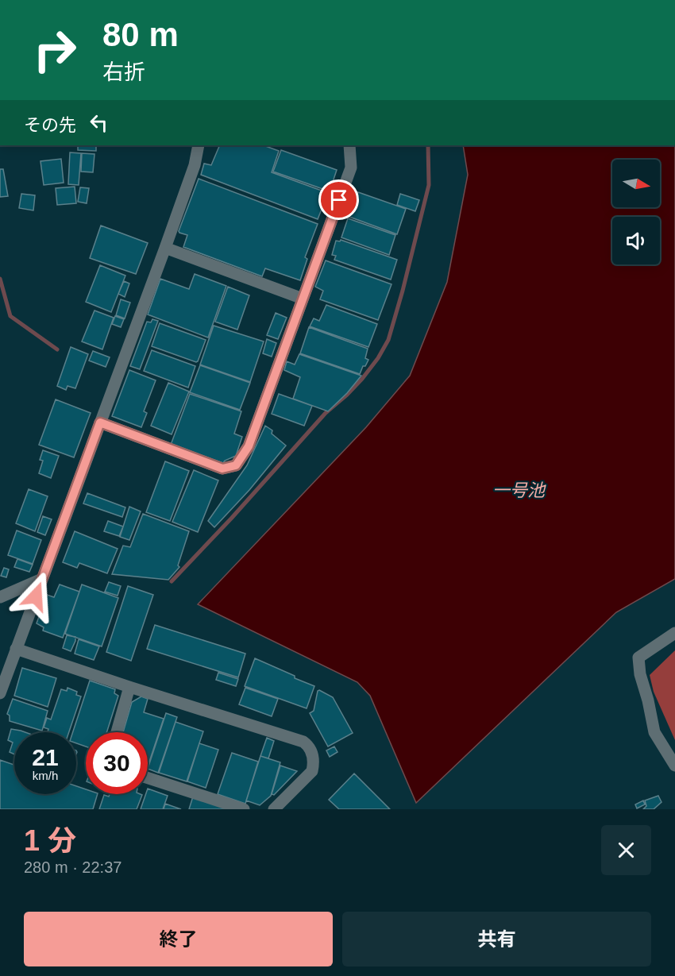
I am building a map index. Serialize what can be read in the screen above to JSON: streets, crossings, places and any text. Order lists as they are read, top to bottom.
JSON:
{
  "water": ["一号池"],
  "north": "right",
  "page": {
    "turn": ["80 m", "右折"],
    "then": "その先",
    "speed": "21 km/h",
    "limit": "30",
    "heading": ["1 分", "280 m · 22:37"],
    "buttons": ["終了", "共有"]
  }
}
